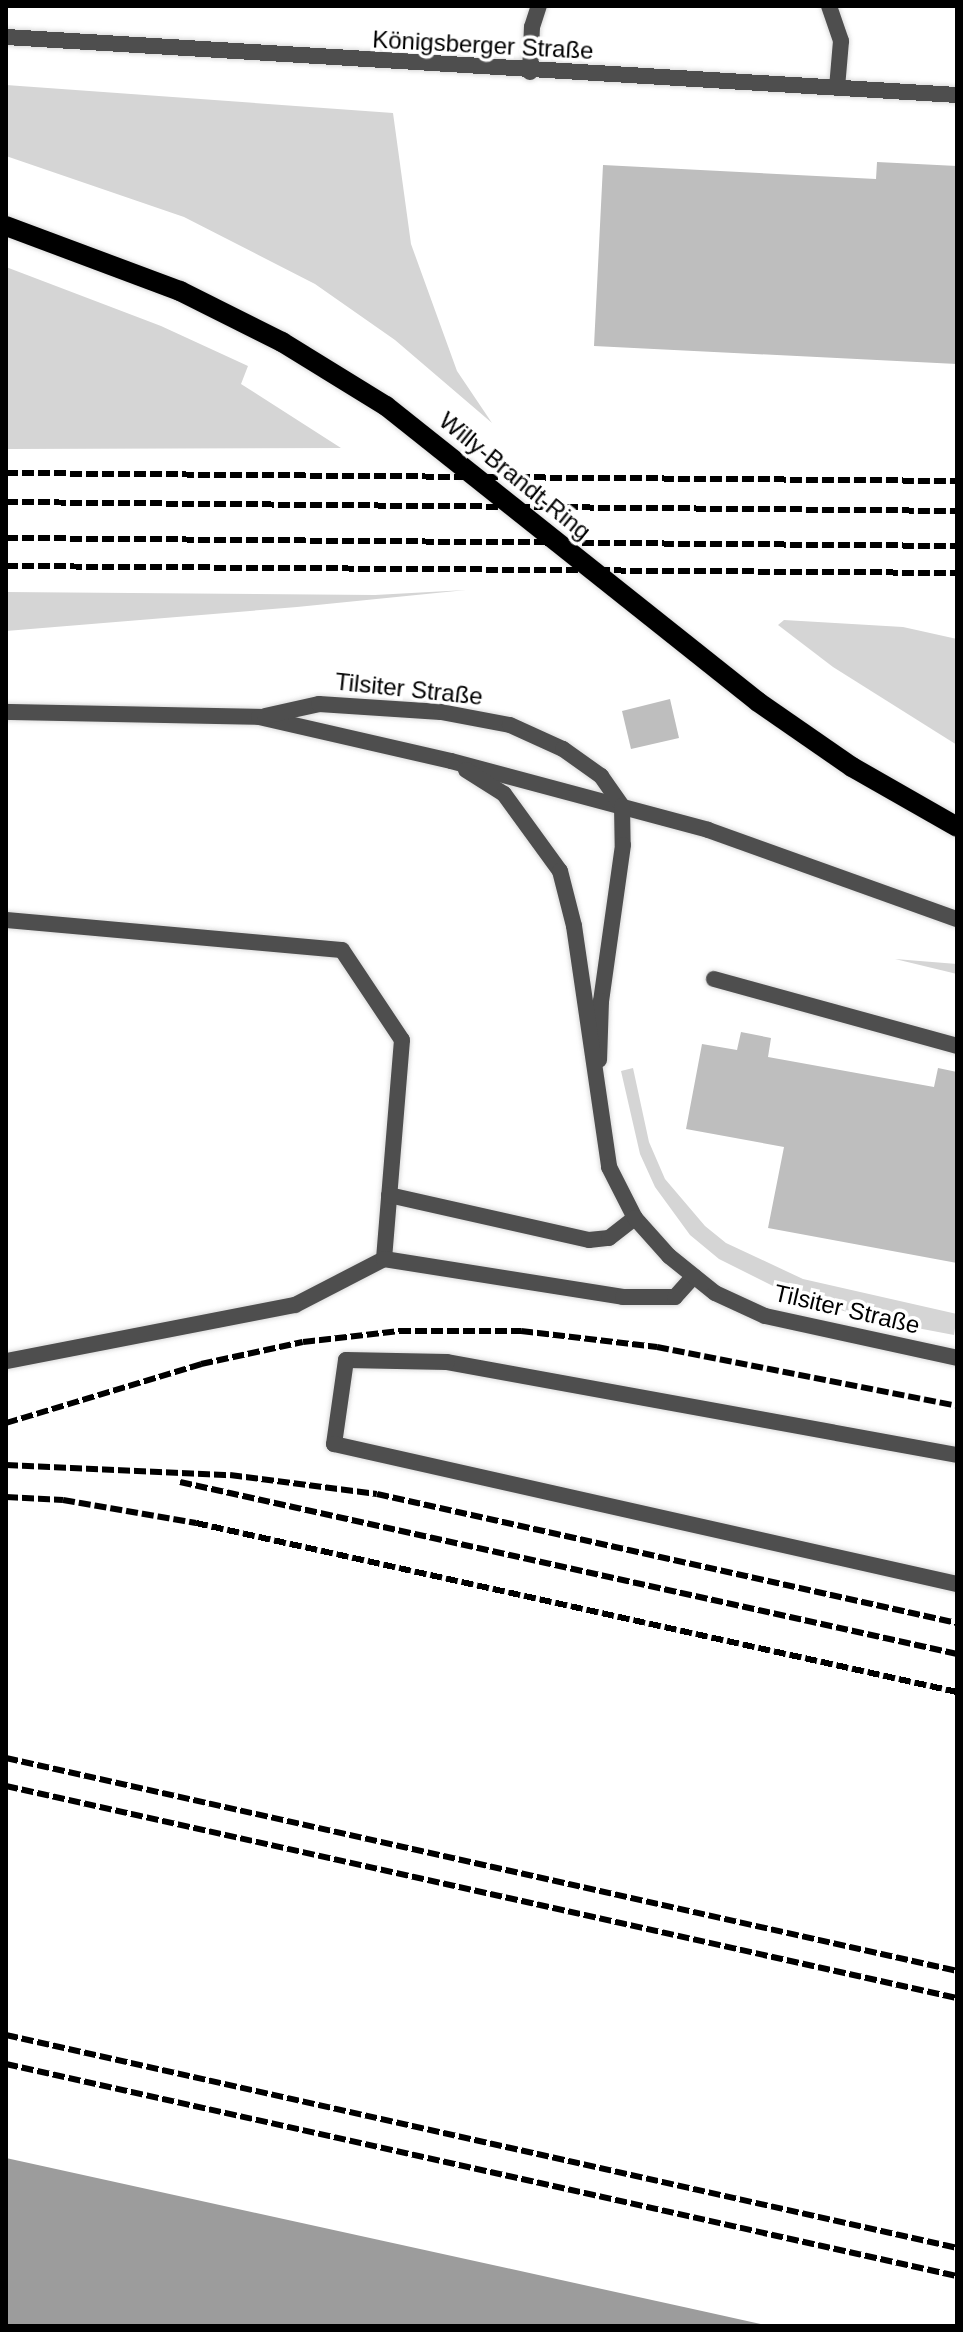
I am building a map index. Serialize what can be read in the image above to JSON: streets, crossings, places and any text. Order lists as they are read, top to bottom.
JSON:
{
  "streets": {
    "main road": ["Willy-Brandt-Ring"],
    "street": ["Königsberger Straße", "Tilsiter Straße"]
  }
}
